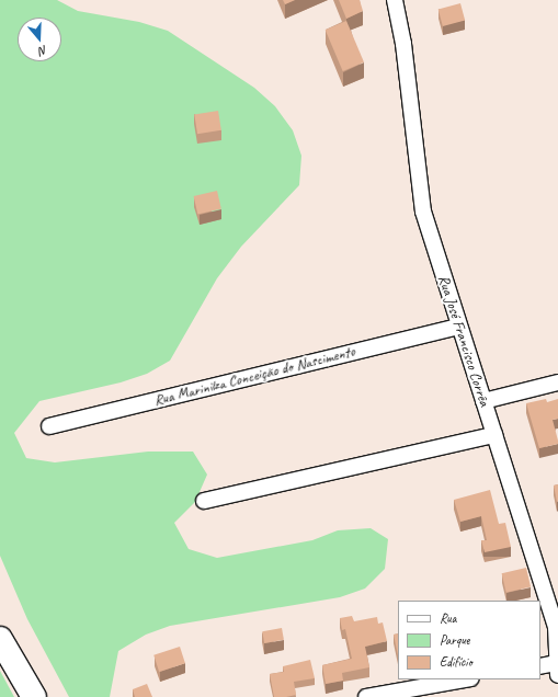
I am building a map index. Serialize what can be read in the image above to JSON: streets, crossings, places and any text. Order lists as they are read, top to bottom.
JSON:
{
  "streets": {
    "street": ["Rua José Francisco Corrêa", "Rua Marinilza Conceição do Nascimento"]
  },
  "crossings": [
    ["Rua José Francisco Corrêa", "Rua Marinilza Conceição do Nascimento"]
  ],
  "legend": ["Rua", "Parque", "Edifício"],
  "north": "bottom"
}
